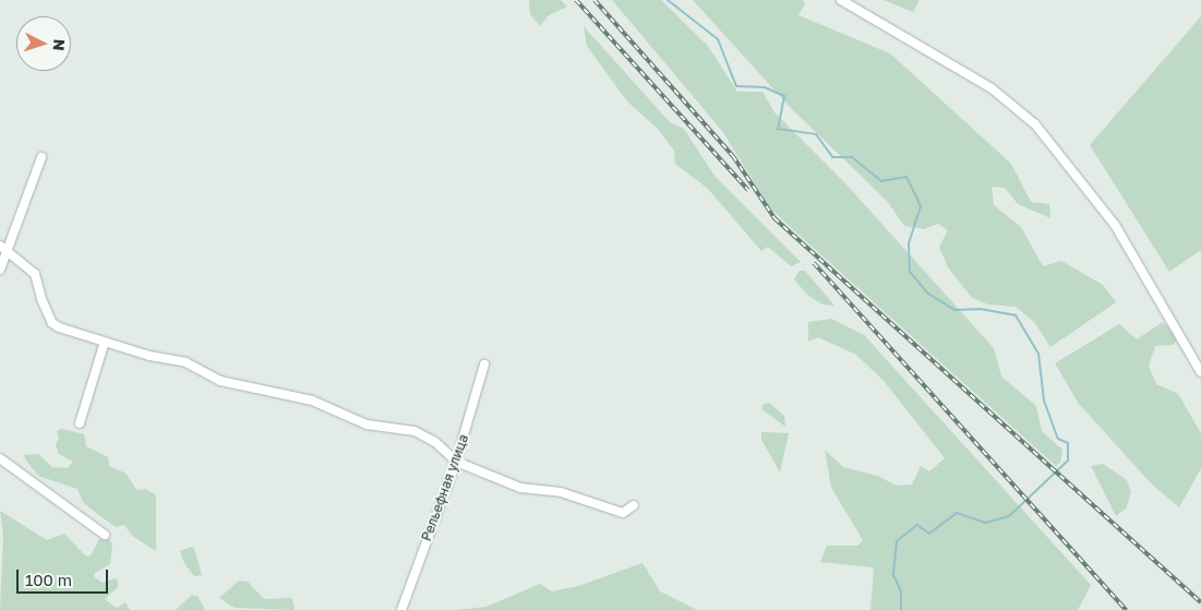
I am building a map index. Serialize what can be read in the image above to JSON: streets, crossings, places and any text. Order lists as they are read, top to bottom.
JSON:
{
  "streets": {
    "street": ["Рельефная улица"]
  },
  "scale_bar": "100 m",
  "north": "right"
}
